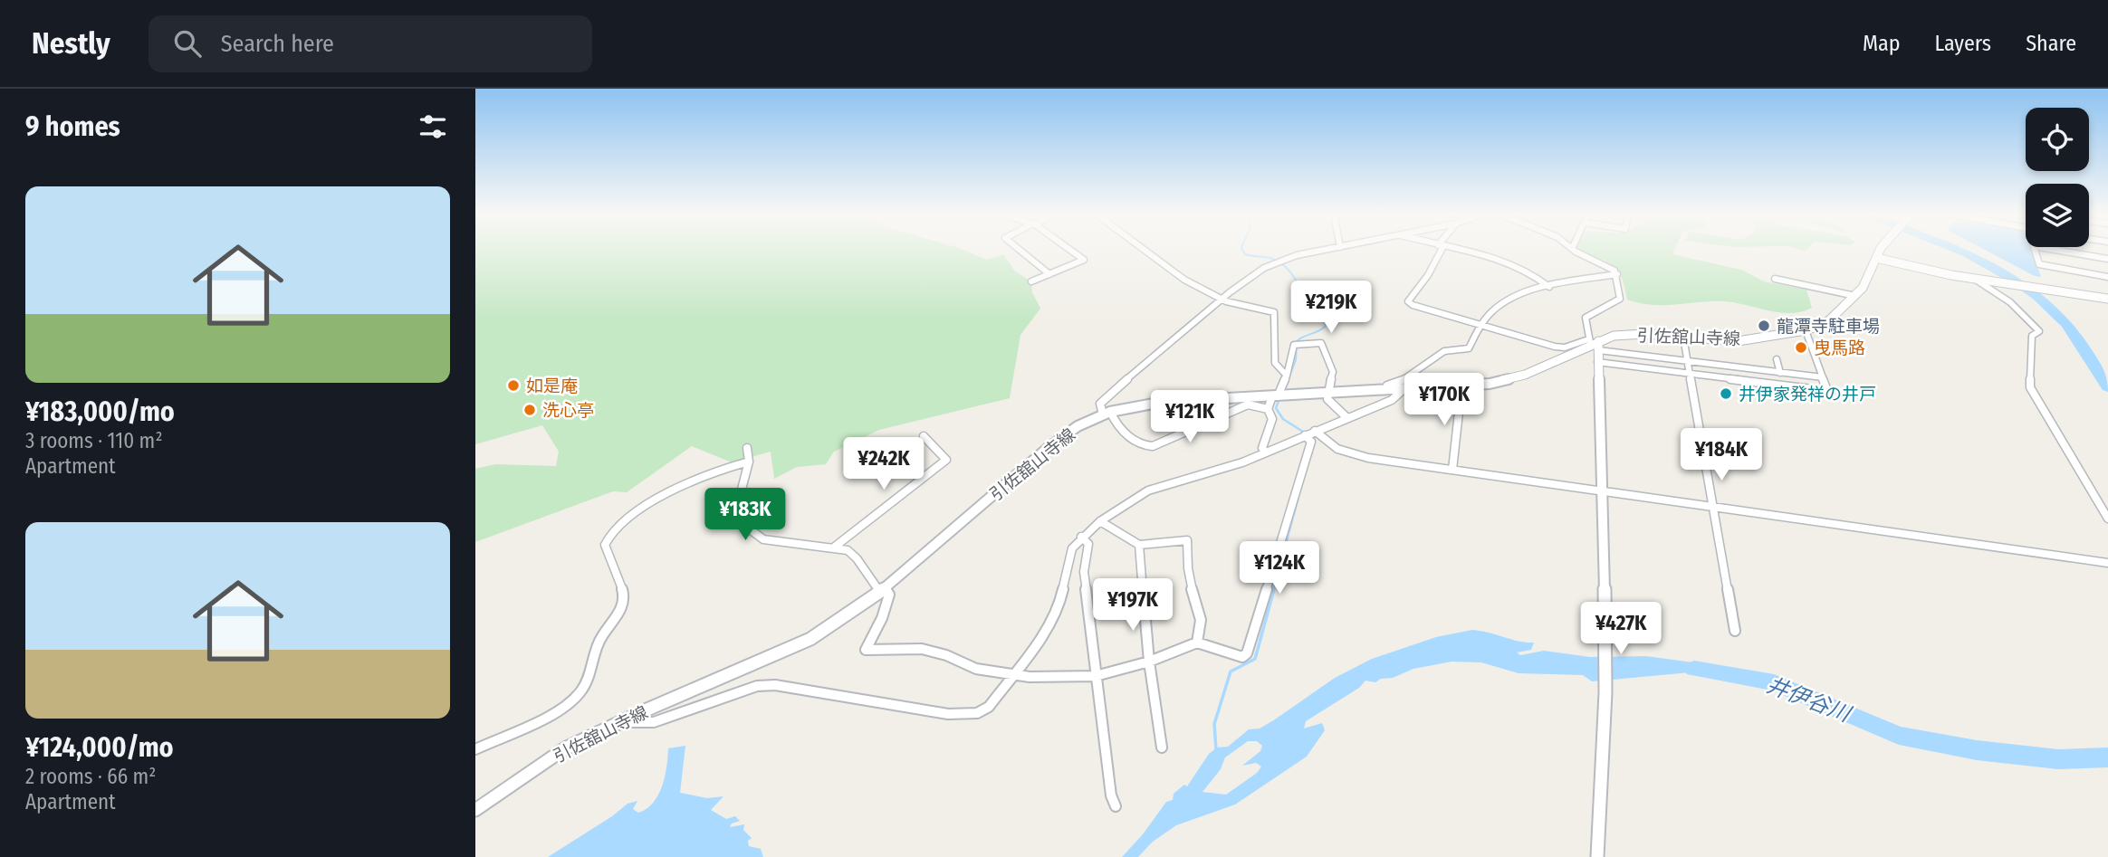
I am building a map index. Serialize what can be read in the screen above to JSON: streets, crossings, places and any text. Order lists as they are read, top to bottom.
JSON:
{
  "streets": {
    "main road": ["引佐舘山寺線"]
  },
  "water": ["井伊谷川"],
  "places": [
    "龍潭寺駐車場",
    "曳馬路",
    "如是庵",
    "井伊家発祥の井戸",
    "洗心亭"
  ],
  "page": {
    "header": "Nestly",
    "search": "Search here",
    "nav": ["Map", "Layers", "Share"],
    "heading": "9 homes",
    "list": [
      {
        "name": "¥183,000/mo",
        "note": "3 rooms · 110 m² · Apartment"
      },
      {
        "name": "¥124,000/mo",
        "note": "2 rooms · 66 m² · Apartment"
      }
    ],
    "price": [
      "¥219K",
      "¥170K",
      "¥121K",
      "¥184K",
      "¥242K",
      "¥183K",
      "¥124K",
      "¥197K",
      "¥427K"
    ]
  }
}
